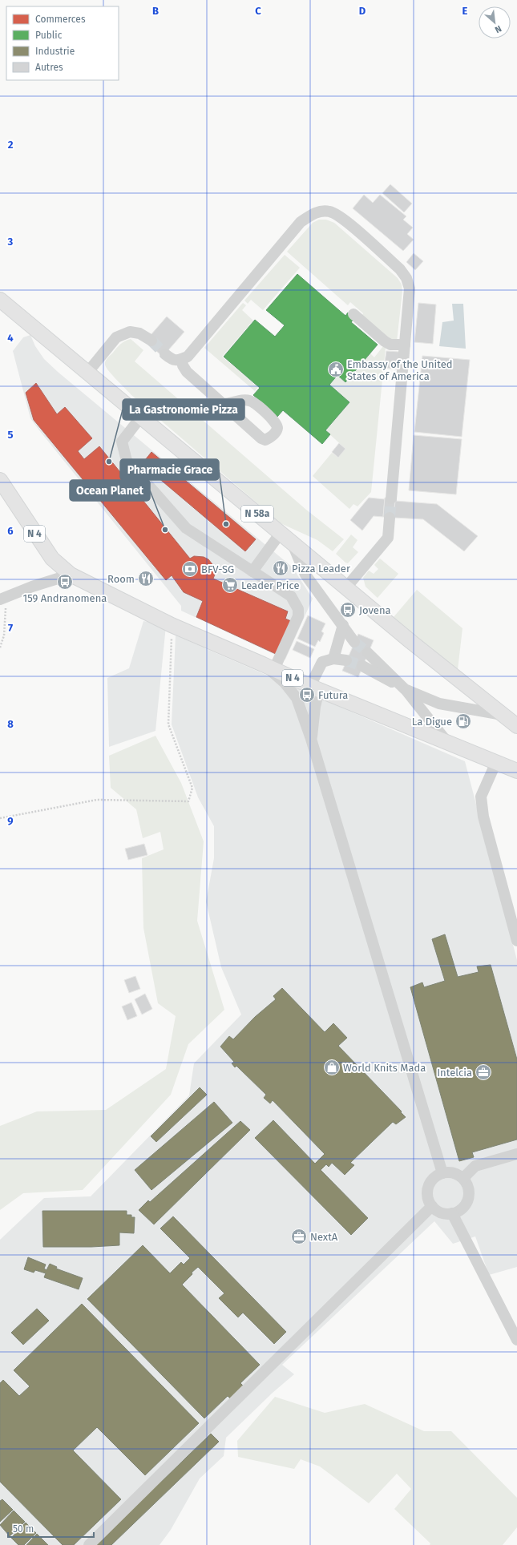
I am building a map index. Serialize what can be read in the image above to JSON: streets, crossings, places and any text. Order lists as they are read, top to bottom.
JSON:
{
  "streets": {
    "main road": ["N 58a", "N 4"]
  },
  "places": {
    "public building": ["Embassy of the United States of America"],
    "other": ["La Gastronomie Pizza", "Pharmacie Grace", "Ocean Planet"],
    "restaurant": ["Pizza Leader", "Room"],
    "bank": ["BFV-SG"],
    "bus stop": ["159 Andranomena", "Jovena", "Futura"],
    "supermarket": ["Leader Price"],
    "fuel station": ["La Digue"],
    "shop": ["World Knits Mada"],
    "office": ["Intelcia", "NextA"]
  },
  "legend": [
    "Commerces",
    "Public",
    "Industrie",
    "Autres"
  ],
  "scale_bar": "50 m",
  "north": "bottom right",
  "grid": {
    "columns": [
      "B",
      "C",
      "D",
      "E"
    ],
    "rows": [
      "2",
      "3",
      "4",
      "5",
      "6",
      "7",
      "8",
      "9"
    ]
  }
}
